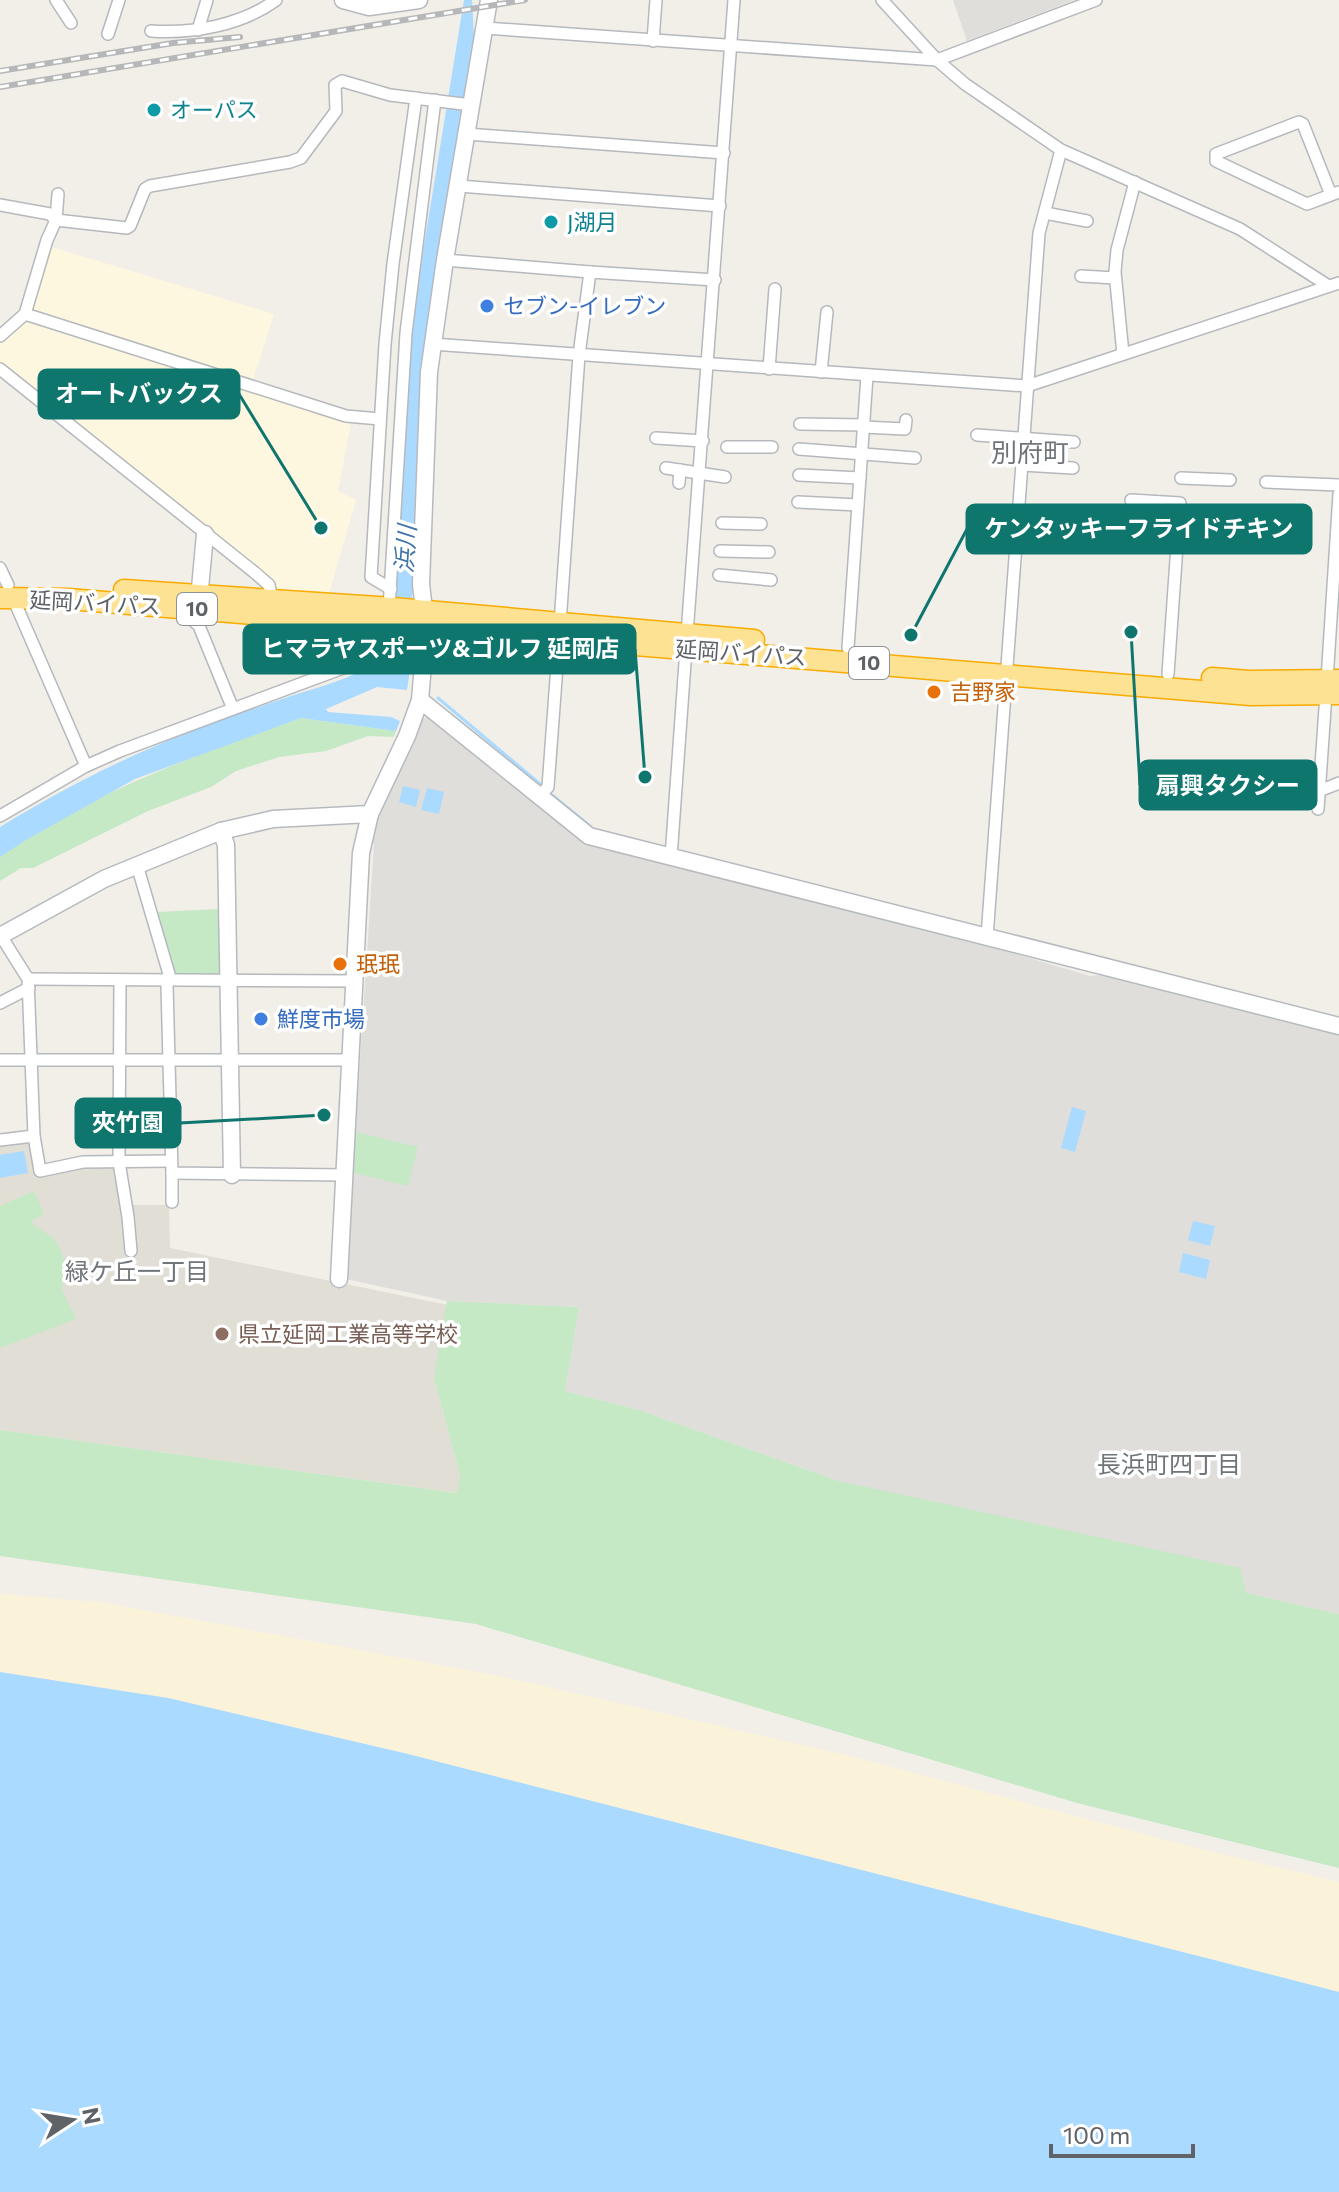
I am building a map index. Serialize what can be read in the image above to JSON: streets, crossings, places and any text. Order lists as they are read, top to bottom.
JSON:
{
  "streets": {
    "highway": ["延岡バイパス", "10"]
  },
  "districts": ["別府町", "緑ケ丘一丁目", "長浜町四丁目"],
  "water": ["浜川"],
  "places": [
    "オーパス",
    "J湖月",
    "セブン-イレブン",
    "オートバックス",
    "扇興タクシー",
    "ケンタッキーフライドチキン",
    "吉野家",
    "ヒマラヤスポーツ&ゴルフ 延岡店",
    "珉珉",
    "鮮度市場",
    "夾竹園",
    "県立延岡工業高等学校"
  ],
  "scale_bar": "100 m",
  "north": "right"
}
